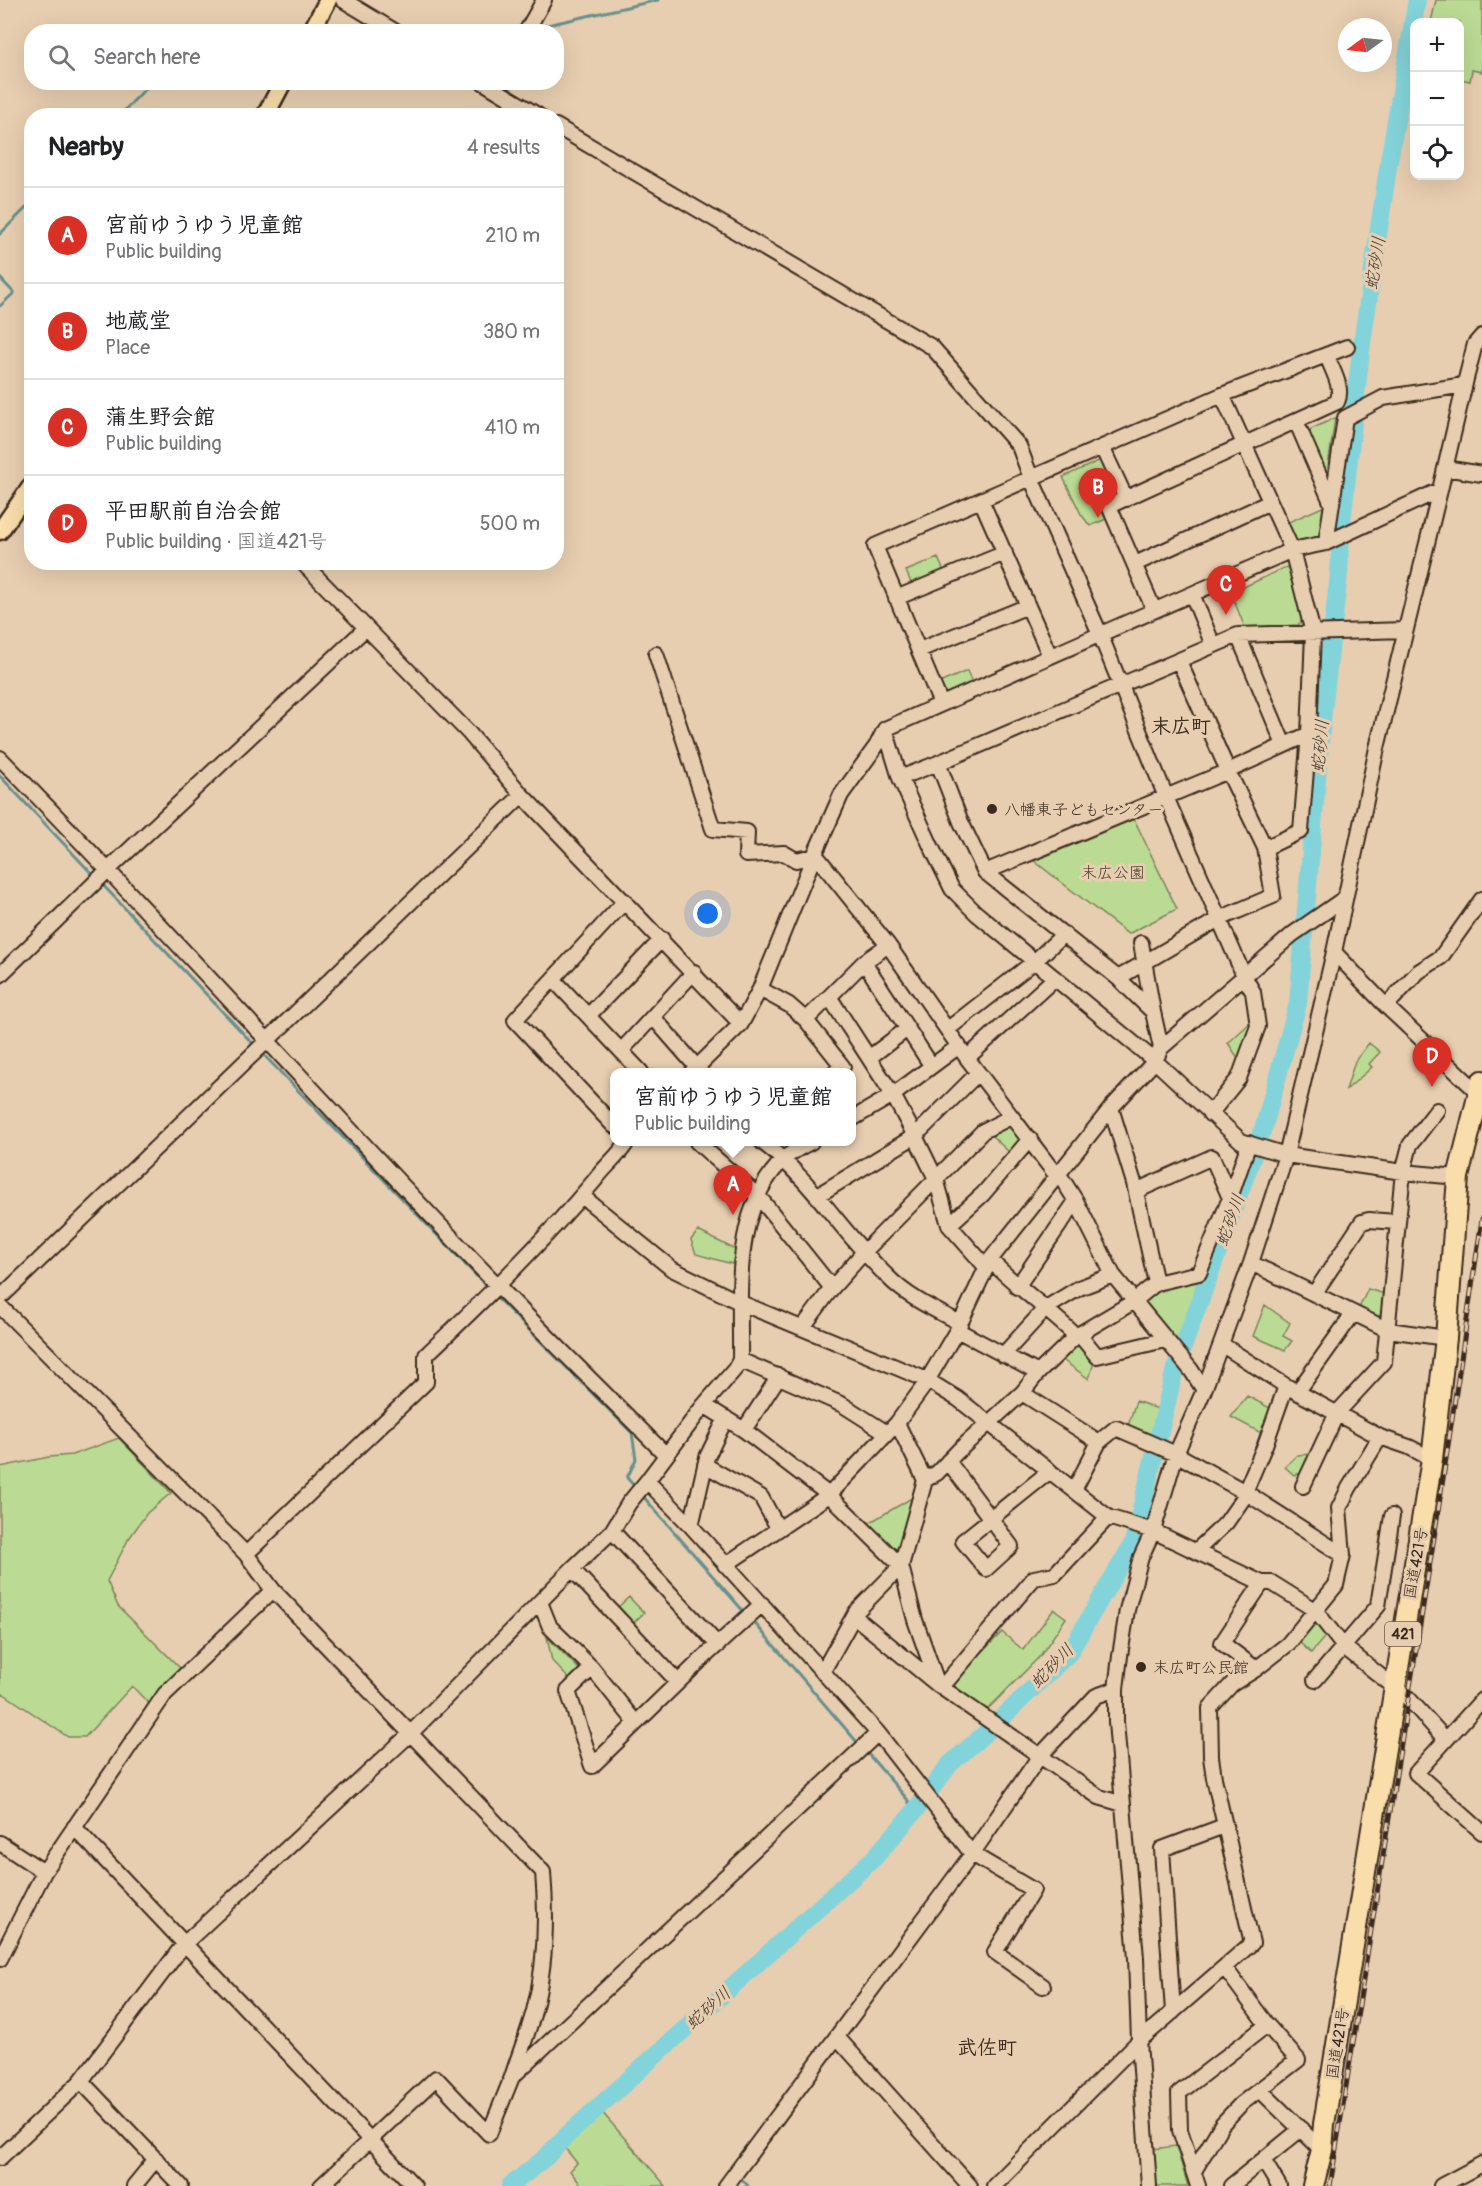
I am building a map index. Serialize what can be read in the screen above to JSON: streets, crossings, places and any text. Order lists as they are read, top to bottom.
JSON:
{
  "streets": {
    "highway": ["国道421号", "421"]
  },
  "districts": ["末広町", "武佐町"],
  "water": ["蛇砂川"],
  "parks": ["末広公園"],
  "places": ["八幡東子どもセンター", "末広町公民館"],
  "north": "left",
  "page": {
    "map_buttons": ["+", "−"],
    "search": "Search here",
    "heading": ["Nearby", "4 results"],
    "list": [
      {
        "mark": "A",
        "name": "宮前ゆうゆう児童館",
        "note": "Public building",
        "value": "210 m"
      },
      {
        "mark": "B",
        "name": "地蔵堂",
        "note": "Place",
        "value": "380 m"
      },
      {
        "mark": "C",
        "name": "蒲生野会館",
        "note": "Public building",
        "value": "410 m"
      },
      {
        "mark": "D",
        "name": "平田駅前自治会館",
        "note": "Public building · 国道421号",
        "value": "500 m"
      }
    ],
    "pins": [
      "B",
      "C",
      "D",
      "A"
    ],
    "popup": ["宮前ゆうゆう児童館", "Public building"]
  }
}
